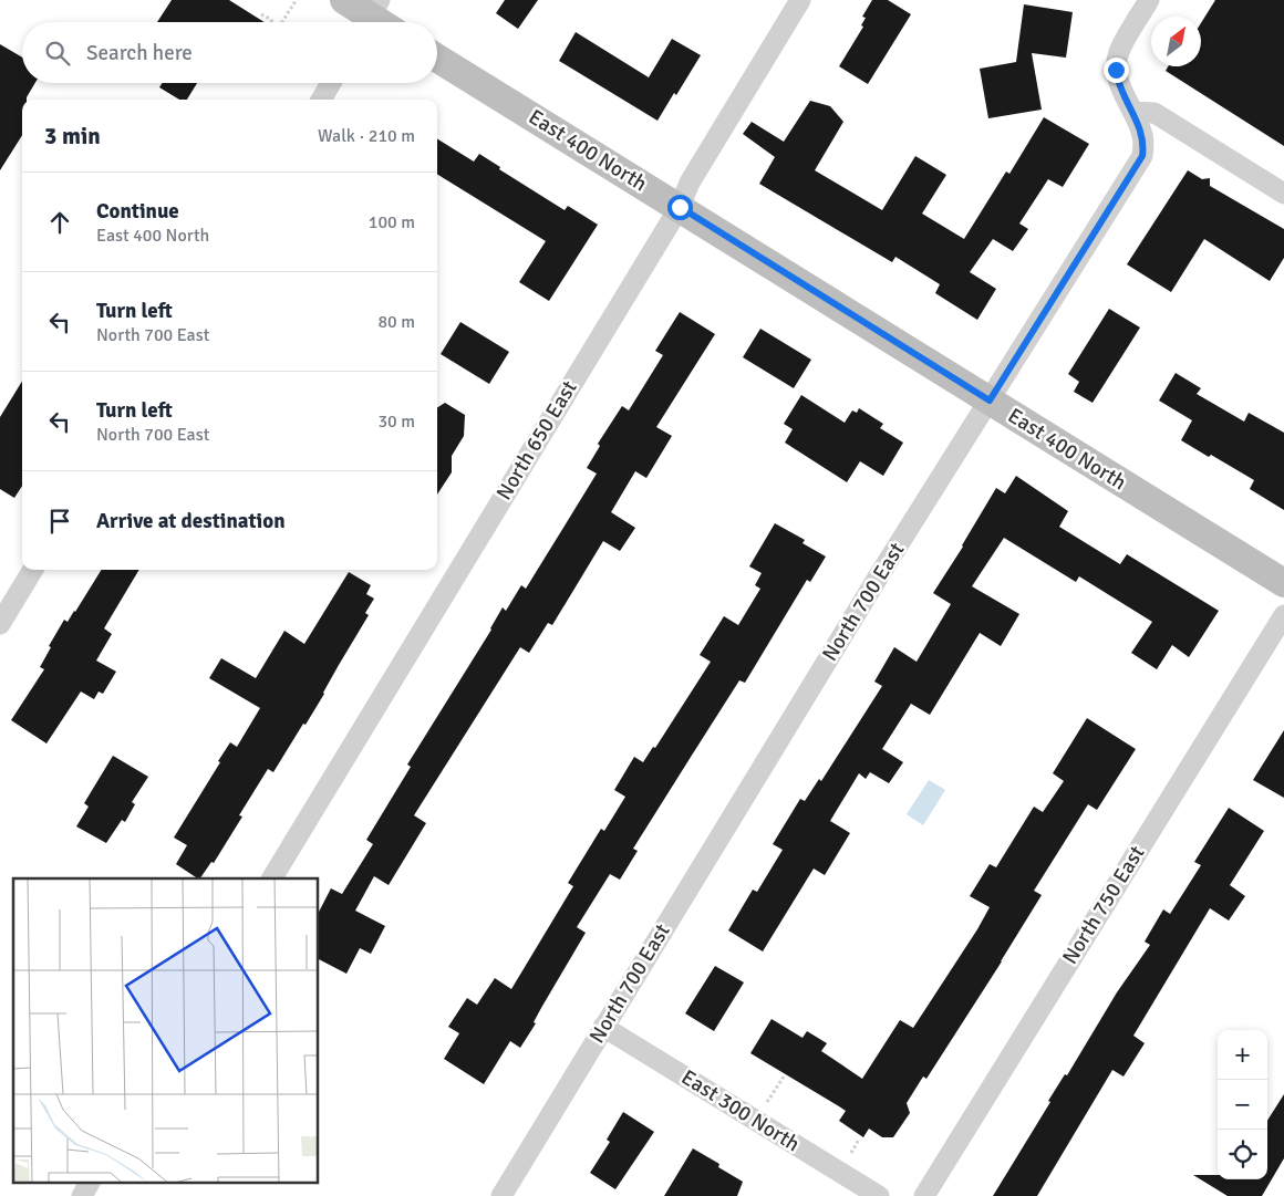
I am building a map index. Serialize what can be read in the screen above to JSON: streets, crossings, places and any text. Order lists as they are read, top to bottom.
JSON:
{
  "streets": {
    "main road": ["East 400 North"],
    "street": [
      "North 650 East",
      "North 700 East",
      "North 750 East",
      "East 300 North"
    ]
  },
  "crossings": [
    ["East 400 North", "North 650 East"],
    ["East 400 North", "North 700 East"],
    ["North 700 East", "East 300 North"]
  ],
  "north": "top right",
  "page": {
    "search": "Search here",
    "heading": ["3 min", "Walk · 210 m"],
    "list": [
      ["Continue", "East 400 North", "100 m"],
      ["Turn left", "North 700 East", "80 m"],
      ["Turn left", "North 700 East", "30 m"],
      "Arrive at destination"
    ],
    "map_buttons": ["+", "−"]
  }
}
